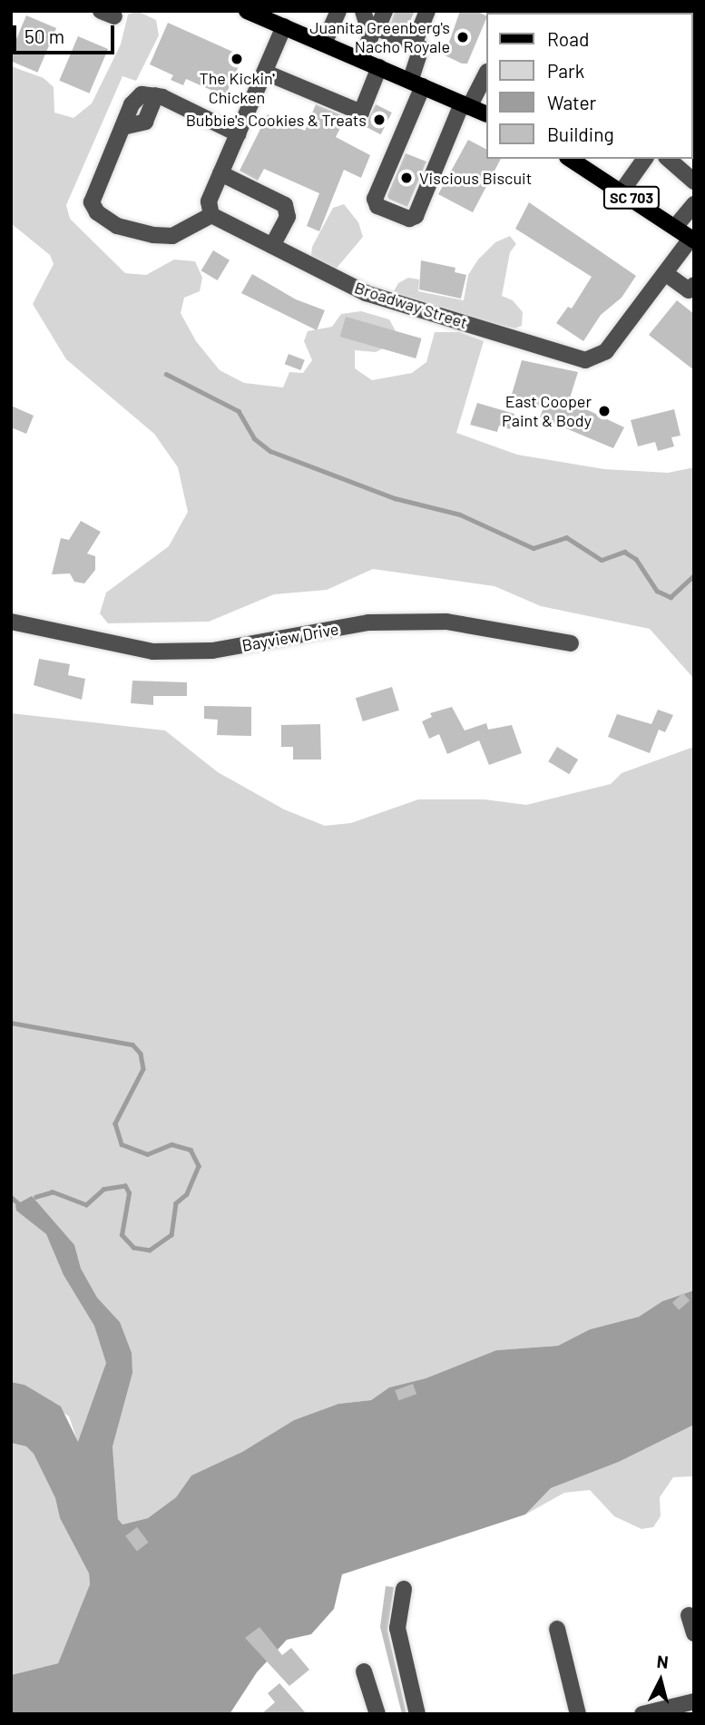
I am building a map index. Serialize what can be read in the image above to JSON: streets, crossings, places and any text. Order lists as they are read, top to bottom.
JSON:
{
  "streets": {
    "main road": ["SC 703"],
    "street": ["Broadway Street", "Bayview Drive"]
  },
  "crossings": [
    ["SC 703", "Broadway Street"]
  ],
  "places": [
    "Juanita Greenberg's Nacho Royale",
    "The Kickin' Chicken",
    "Bubbie's Cookies & Treats",
    "Viscious Biscuit",
    "East Cooper Paint & Body"
  ],
  "legend": [
    "Road",
    "Park",
    "Water",
    "Building"
  ],
  "scale_bar": "50 m",
  "north": "top"
}
